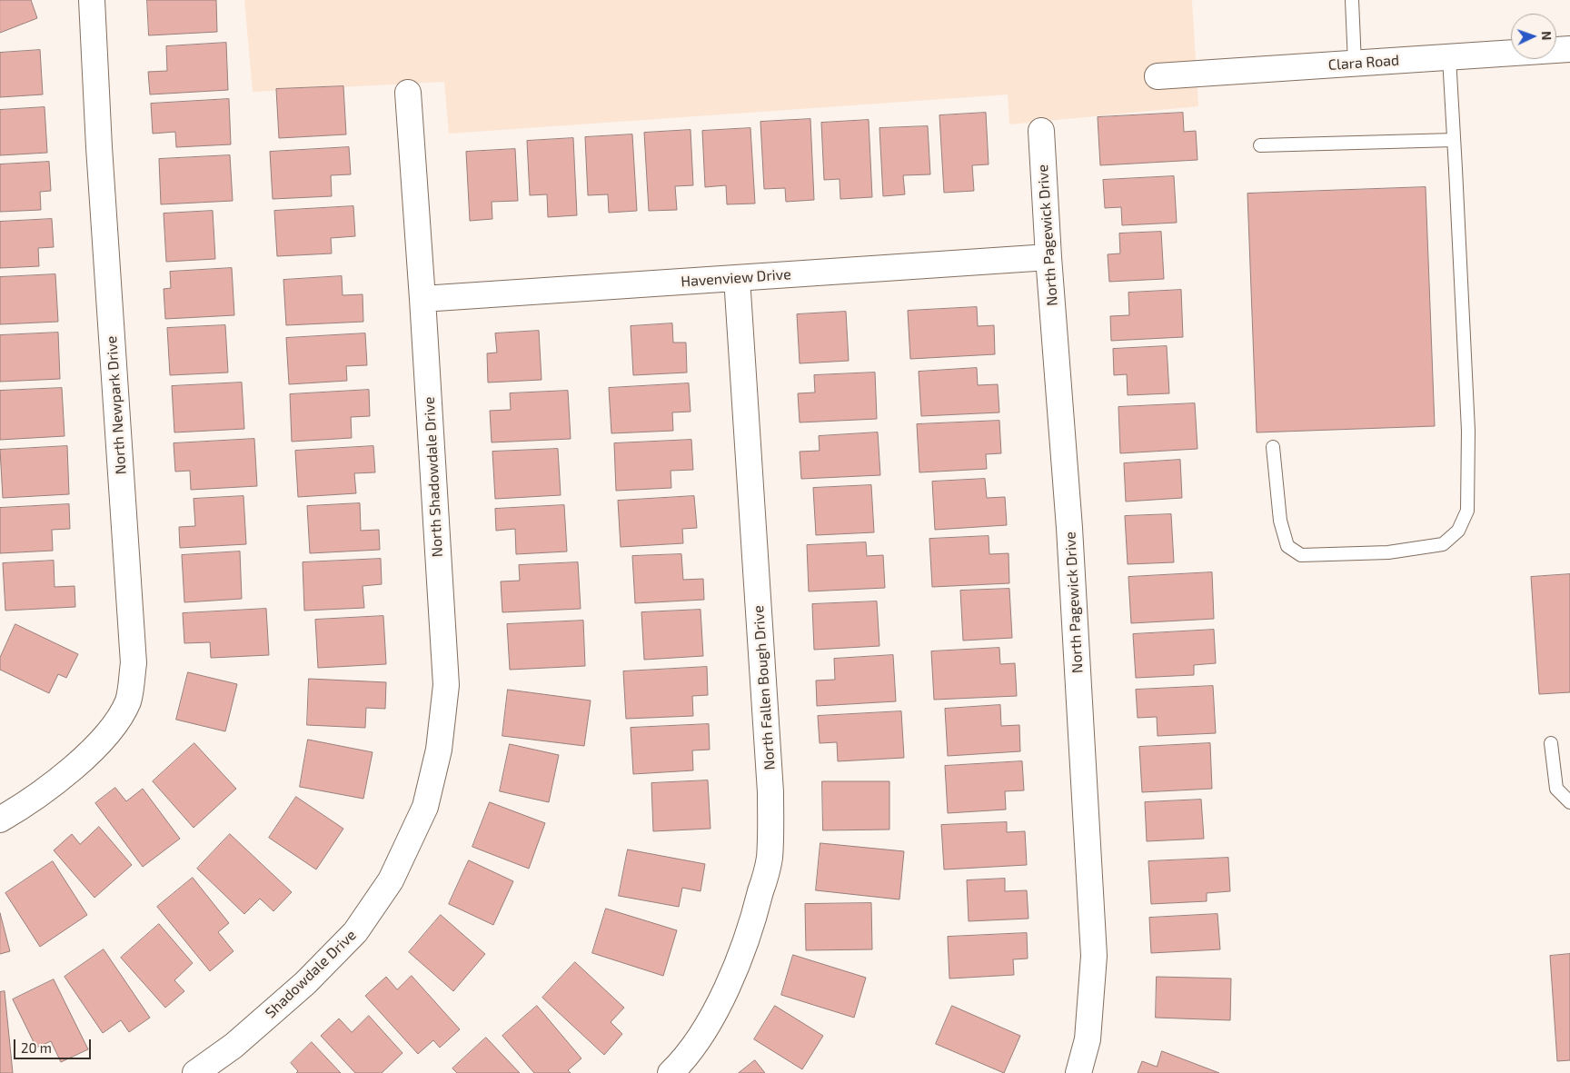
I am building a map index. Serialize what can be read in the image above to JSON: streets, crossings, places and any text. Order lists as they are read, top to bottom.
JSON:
{
  "streets": {
    "street": [
      "Clara Road",
      "North Pagewick Drive",
      "Havenview Drive",
      "North Newpark Drive",
      "North Shadowdale Drive",
      "North Fallen Bough Drive",
      "Shadowdale Drive"
    ]
  },
  "crossings": [
    ["North Pagewick Drive", "Havenview Drive"],
    ["Havenview Drive", "North Shadowdale Drive"],
    ["Havenview Drive", "North Fallen Bough Drive"],
    ["North Shadowdale Drive", "Shadowdale Drive"]
  ],
  "scale_bar": "20 m",
  "north": "right"
}
